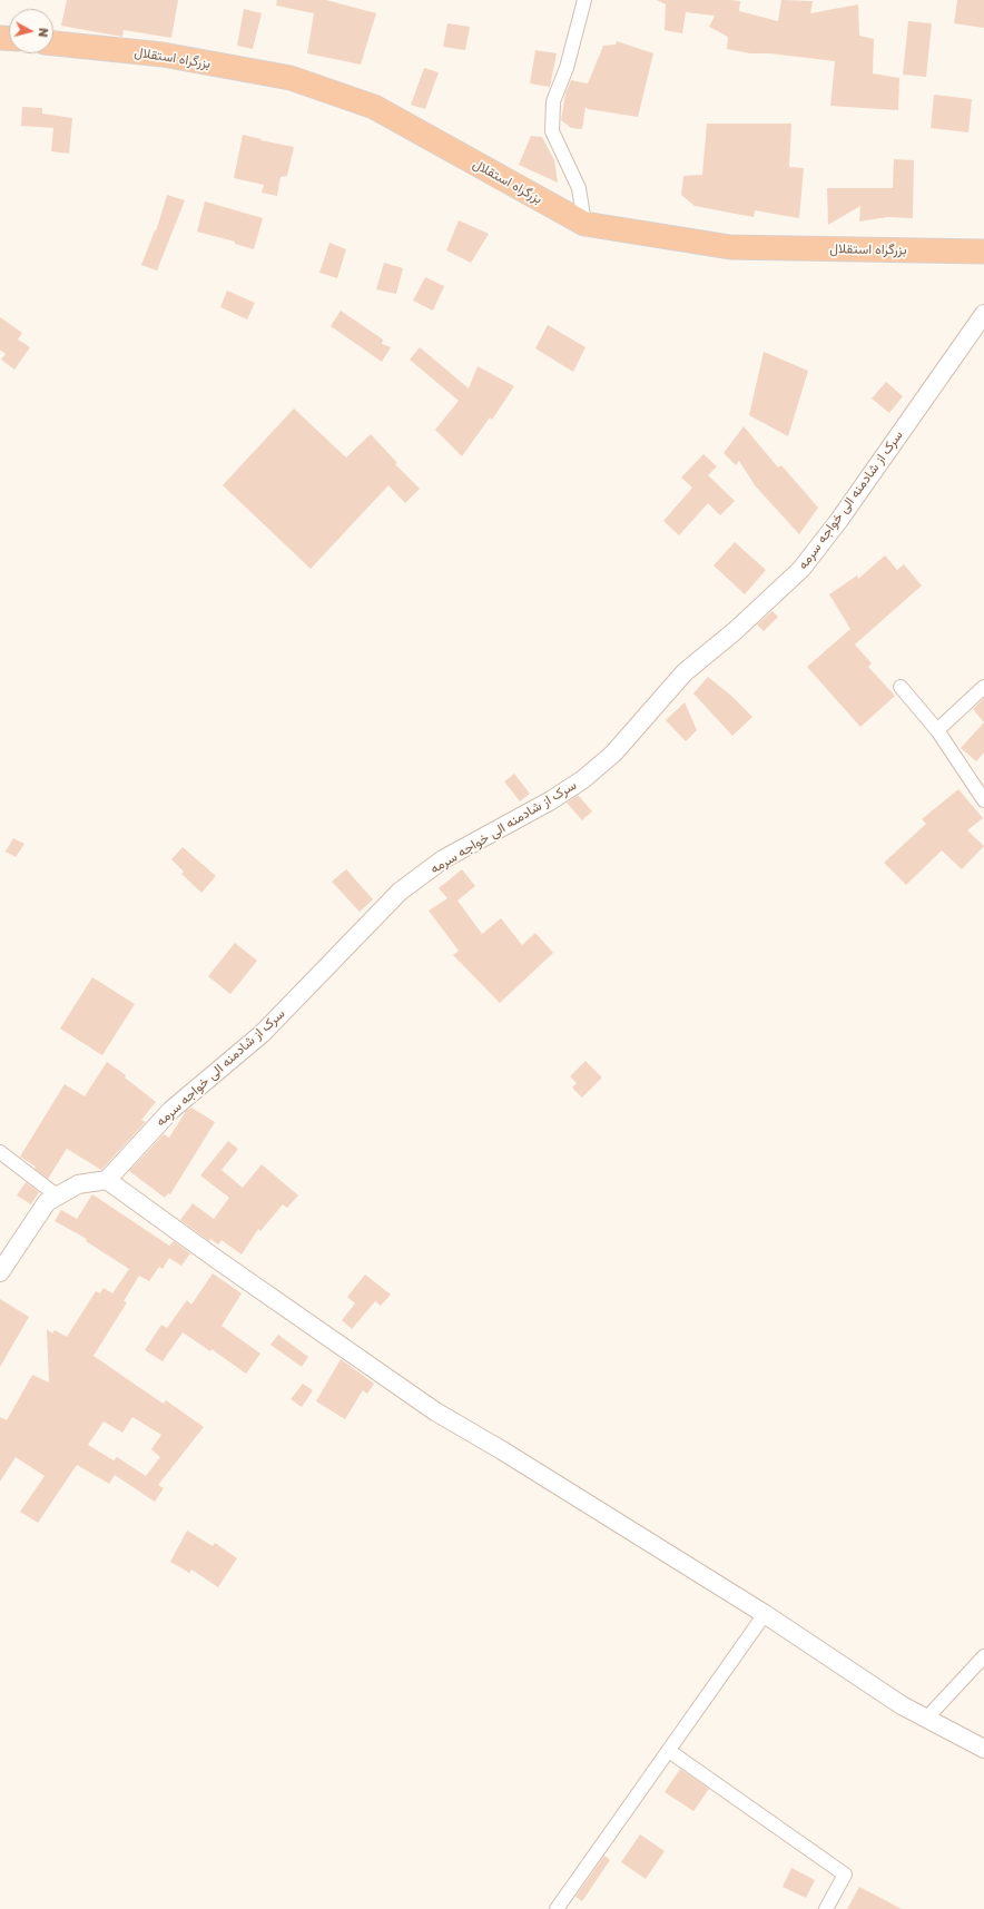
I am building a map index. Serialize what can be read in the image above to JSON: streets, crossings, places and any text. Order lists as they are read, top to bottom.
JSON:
{
  "streets": {
    "highway": ["بزرگراه استقلال"],
    "street": ["سرک از شادمنه الی خواجه سرمه"]
  },
  "north": "right"
}
